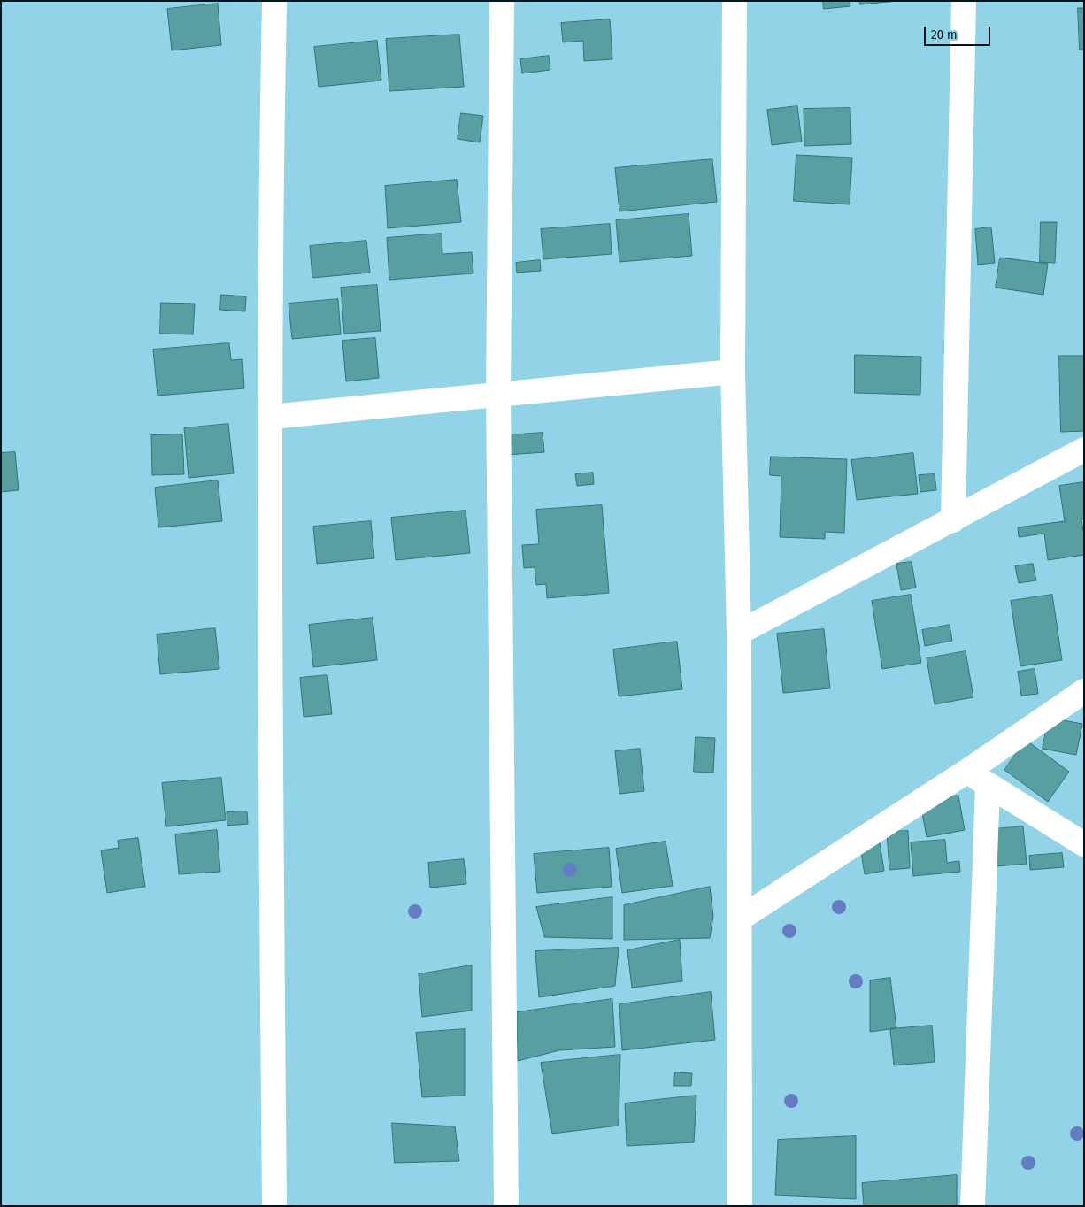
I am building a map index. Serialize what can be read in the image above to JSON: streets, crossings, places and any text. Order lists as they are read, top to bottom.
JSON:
{
  "scale_bar": "20 m"
}
